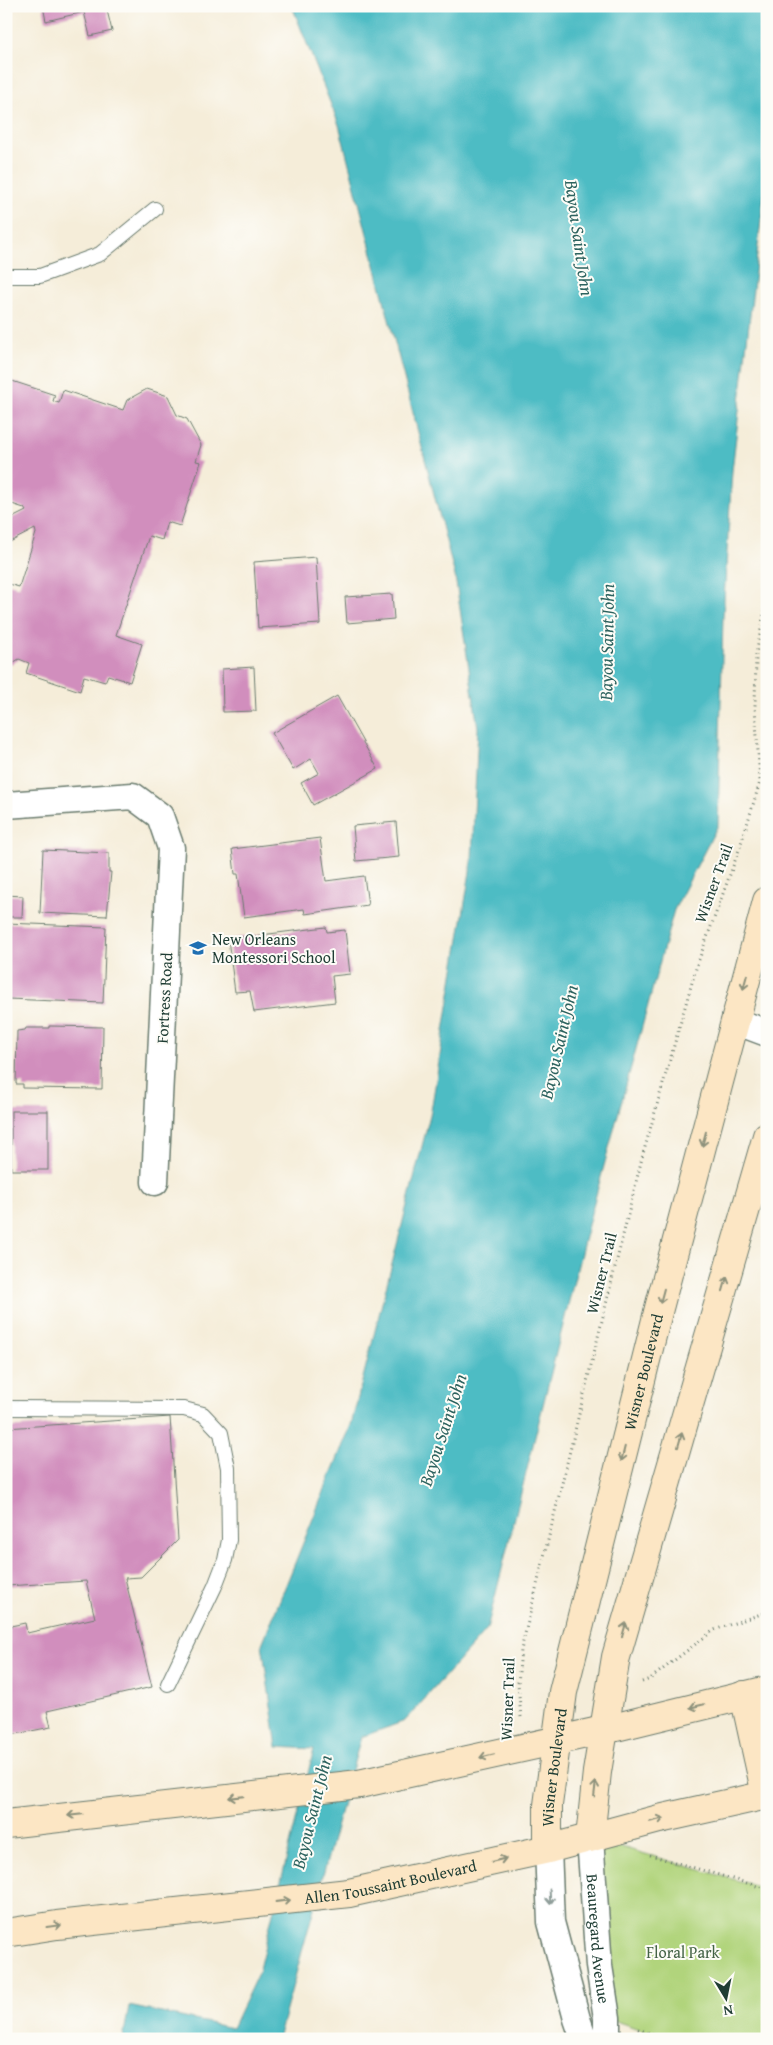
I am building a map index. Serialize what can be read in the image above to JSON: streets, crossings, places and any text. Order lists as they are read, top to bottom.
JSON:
{
  "streets": {
    "street": [
      "Fortress Road",
      "Wisner Boulevard",
      "Allen Toussaint Boulevard",
      "Beauregard Avenue"
    ],
    "path": ["Wisner Trail"]
  },
  "crossings": [
    ["Wisner Boulevard", "Allen Toussaint Boulevard"],
    ["Wisner Boulevard", "Beauregard Avenue"],
    ["Allen Toussaint Boulevard", "Beauregard Avenue"]
  ],
  "water": ["Bayou Saint John"],
  "parks": ["Floral Park"],
  "places": {
    "school or university": ["New Orleans Montessori School"]
  },
  "north": "bottom"
}
